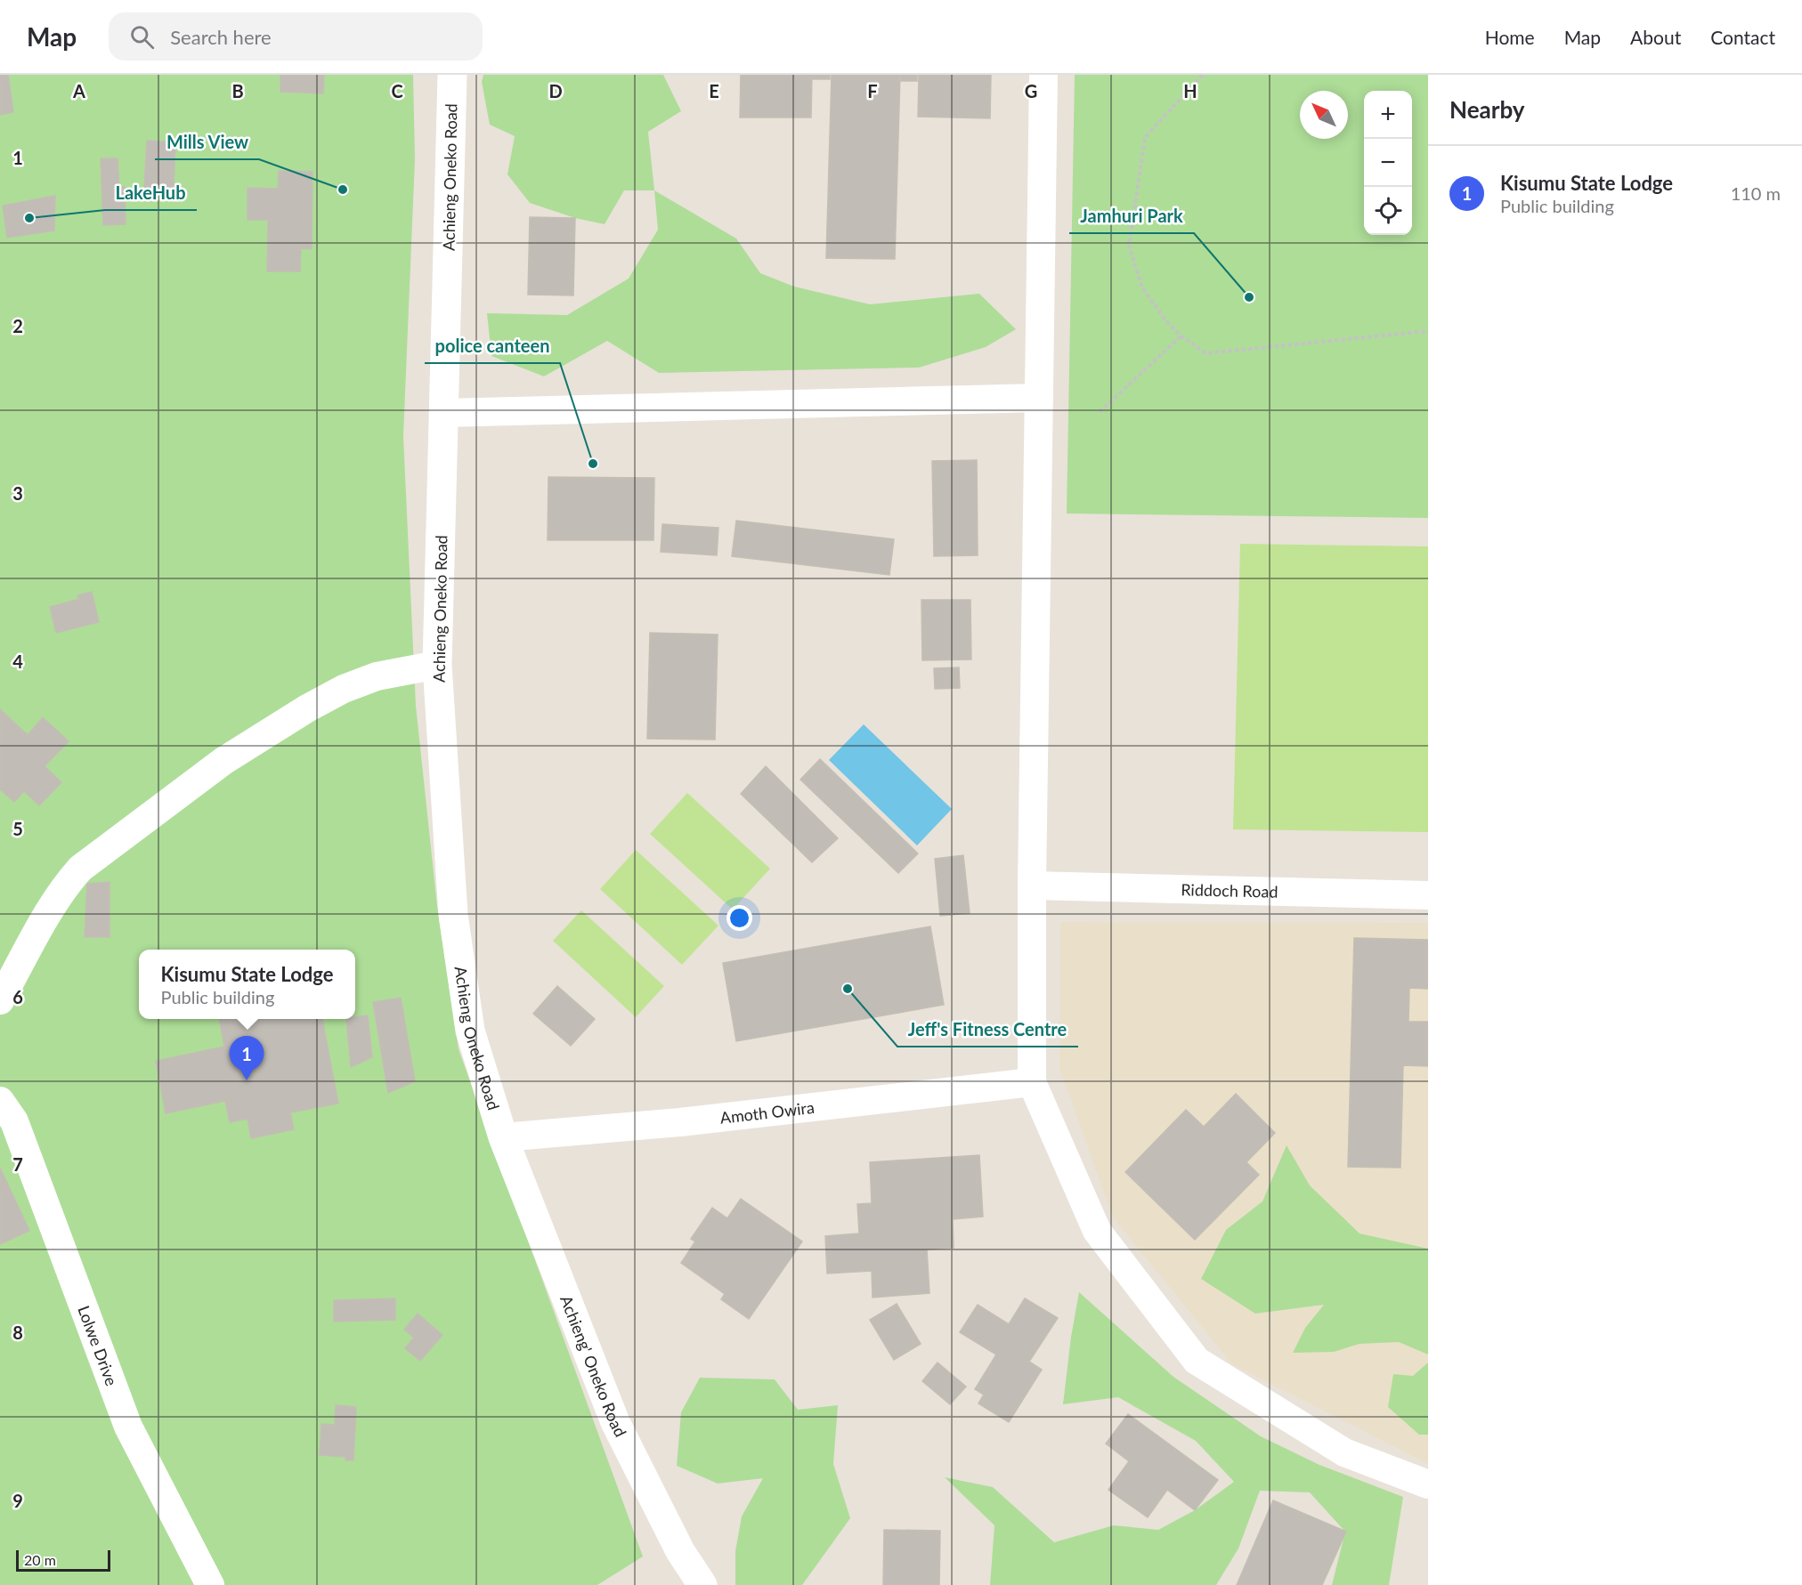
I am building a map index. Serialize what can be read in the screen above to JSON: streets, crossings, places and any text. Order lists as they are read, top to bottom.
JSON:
{
  "streets": {
    "main road": ["Achieng Oneko Road", "Achieng' Oneko Road"],
    "street": ["Riddoch Road", "Amoth Owira", "Lolwe Drive"]
  },
  "crossings": [
    ["Achieng Oneko Road", "Amoth Owira"],
    ["Achieng Oneko Road", "Achieng' Oneko Road"],
    ["Amoth Owira", "Achieng' Oneko Road"]
  ],
  "places": [
    "Mills View",
    "LakeHub",
    "Jamhuri Park",
    "police canteen",
    "Jeff's Fitness Centre"
  ],
  "scale_bar": "20 m",
  "north": "top left",
  "page": {
    "header": "Map",
    "search": "Search here",
    "nav": [
      "Home",
      "Map",
      "About",
      "Contact"
    ],
    "heading": "Nearby",
    "map_buttons": ["+", "−"],
    "list": [
      {
        "mark": "1",
        "name": "Kisumu State Lodge",
        "note": "Public building",
        "value": "110 m"
      }
    ],
    "popup": ["Kisumu State Lodge", "Public building"],
    "pins": "1",
    "scale": "20 m"
  },
  "grid": {
    "columns": [
      "A",
      "B",
      "C",
      "D",
      "E",
      "F",
      "G",
      "H"
    ],
    "rows": [
      "1",
      "2",
      "3",
      "4",
      "5",
      "6",
      "7",
      "8",
      "9"
    ]
  }
}
